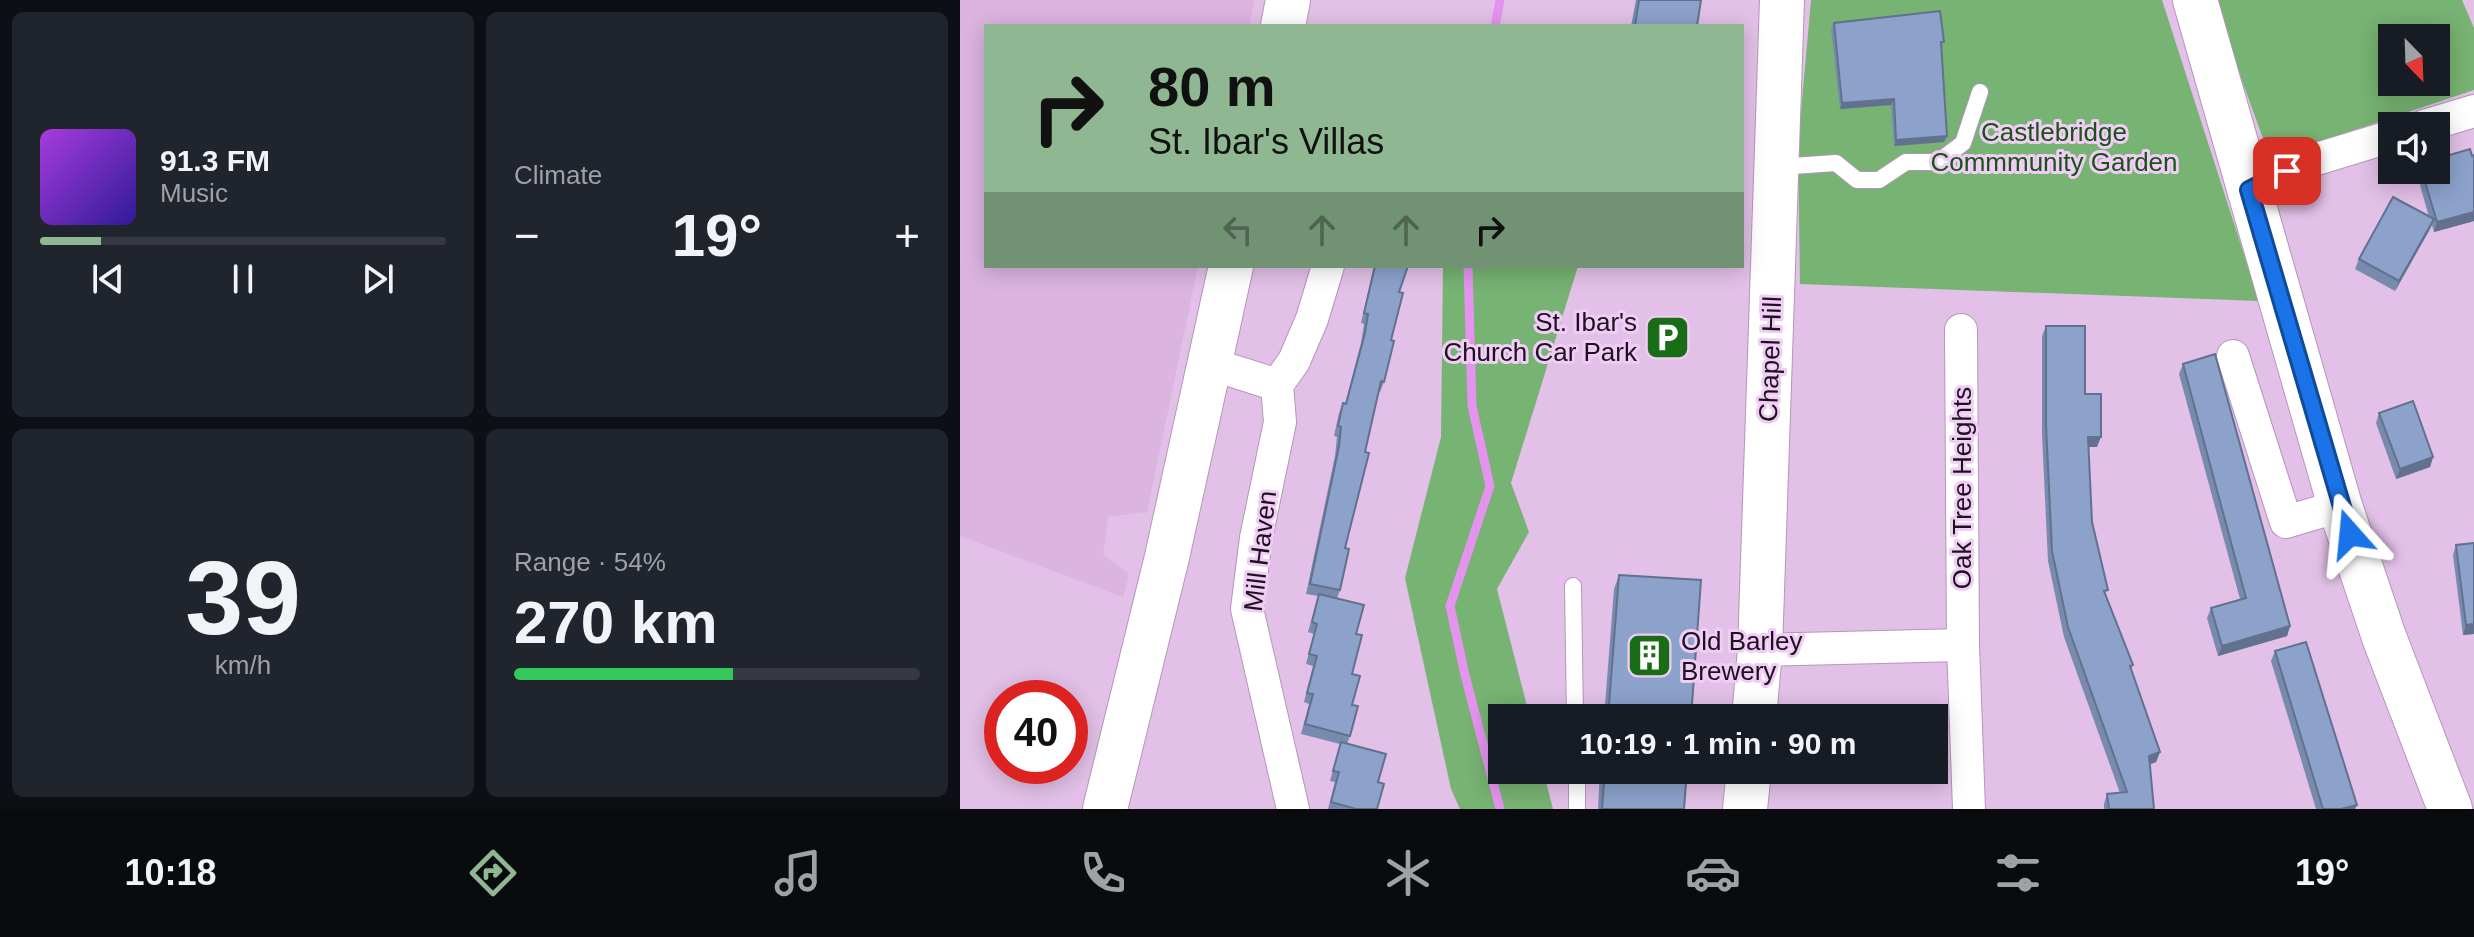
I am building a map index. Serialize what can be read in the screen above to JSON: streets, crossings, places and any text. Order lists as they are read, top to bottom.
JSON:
{
  "streets": {
    "street": ["Chapel Hill", "Oak Tree Heights", "Mill Haven"]
  },
  "parks": ["Castlebridge Commmunity Garden"],
  "places": {
    "parking": ["St. Ibar's Church Car Park"],
    "building": ["Old Barley Brewery"]
  },
  "north": "bottom right",
  "page": {
    "tile": [
      "Climate",
      ["39", "km/h"],
      ["Range · 54%", "270 km"]
    ],
    "turn": ["80 m", "St. Ibar's Villas"],
    "song": ["91.3 FM", "Music"],
    "heat": ["−", "19°", "+"],
    "limit": "40",
    "trip": "10:19 · 1 min · 90 m",
    "tabs": ["10:18", "19°"]
  }
}
